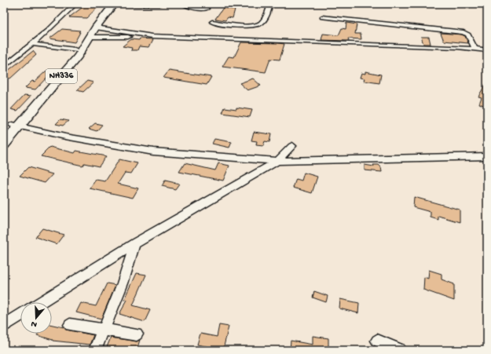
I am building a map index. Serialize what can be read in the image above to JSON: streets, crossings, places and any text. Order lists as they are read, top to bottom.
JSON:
{
  "streets": {
    "highway": ["NH336"]
  },
  "north": "bottom"
}
